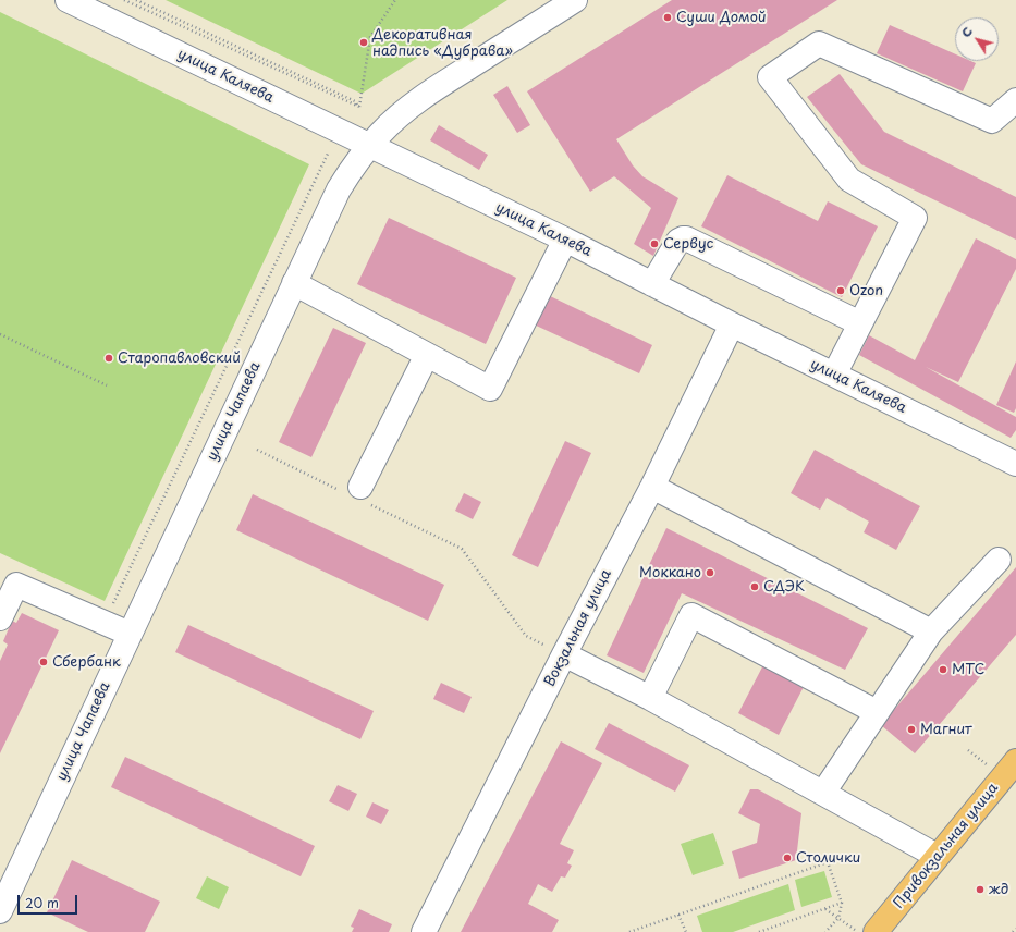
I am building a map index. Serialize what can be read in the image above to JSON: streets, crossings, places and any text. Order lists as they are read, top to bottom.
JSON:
{
  "streets": {
    "main road": ["Привокзальная улица"],
    "street": ["улица Каляева", "улица Чапаева", "Вокзальная улица"]
  },
  "crossings": [
    ["улица Каляева", "улица Чапаева"],
    ["улица Каляева", "Вокзальная улица"]
  ],
  "places": [
    "Суши Домой",
    "Декоративная надпись «Дубрава»",
    "Сервус",
    "Ozon",
    "Старопавловский",
    "Моккано",
    "СДЭК",
    "Сбербанк",
    "МТС",
    "Магнит",
    "Столички",
    "жд"
  ],
  "scale_bar": "20 m",
  "north": "top left"
}
